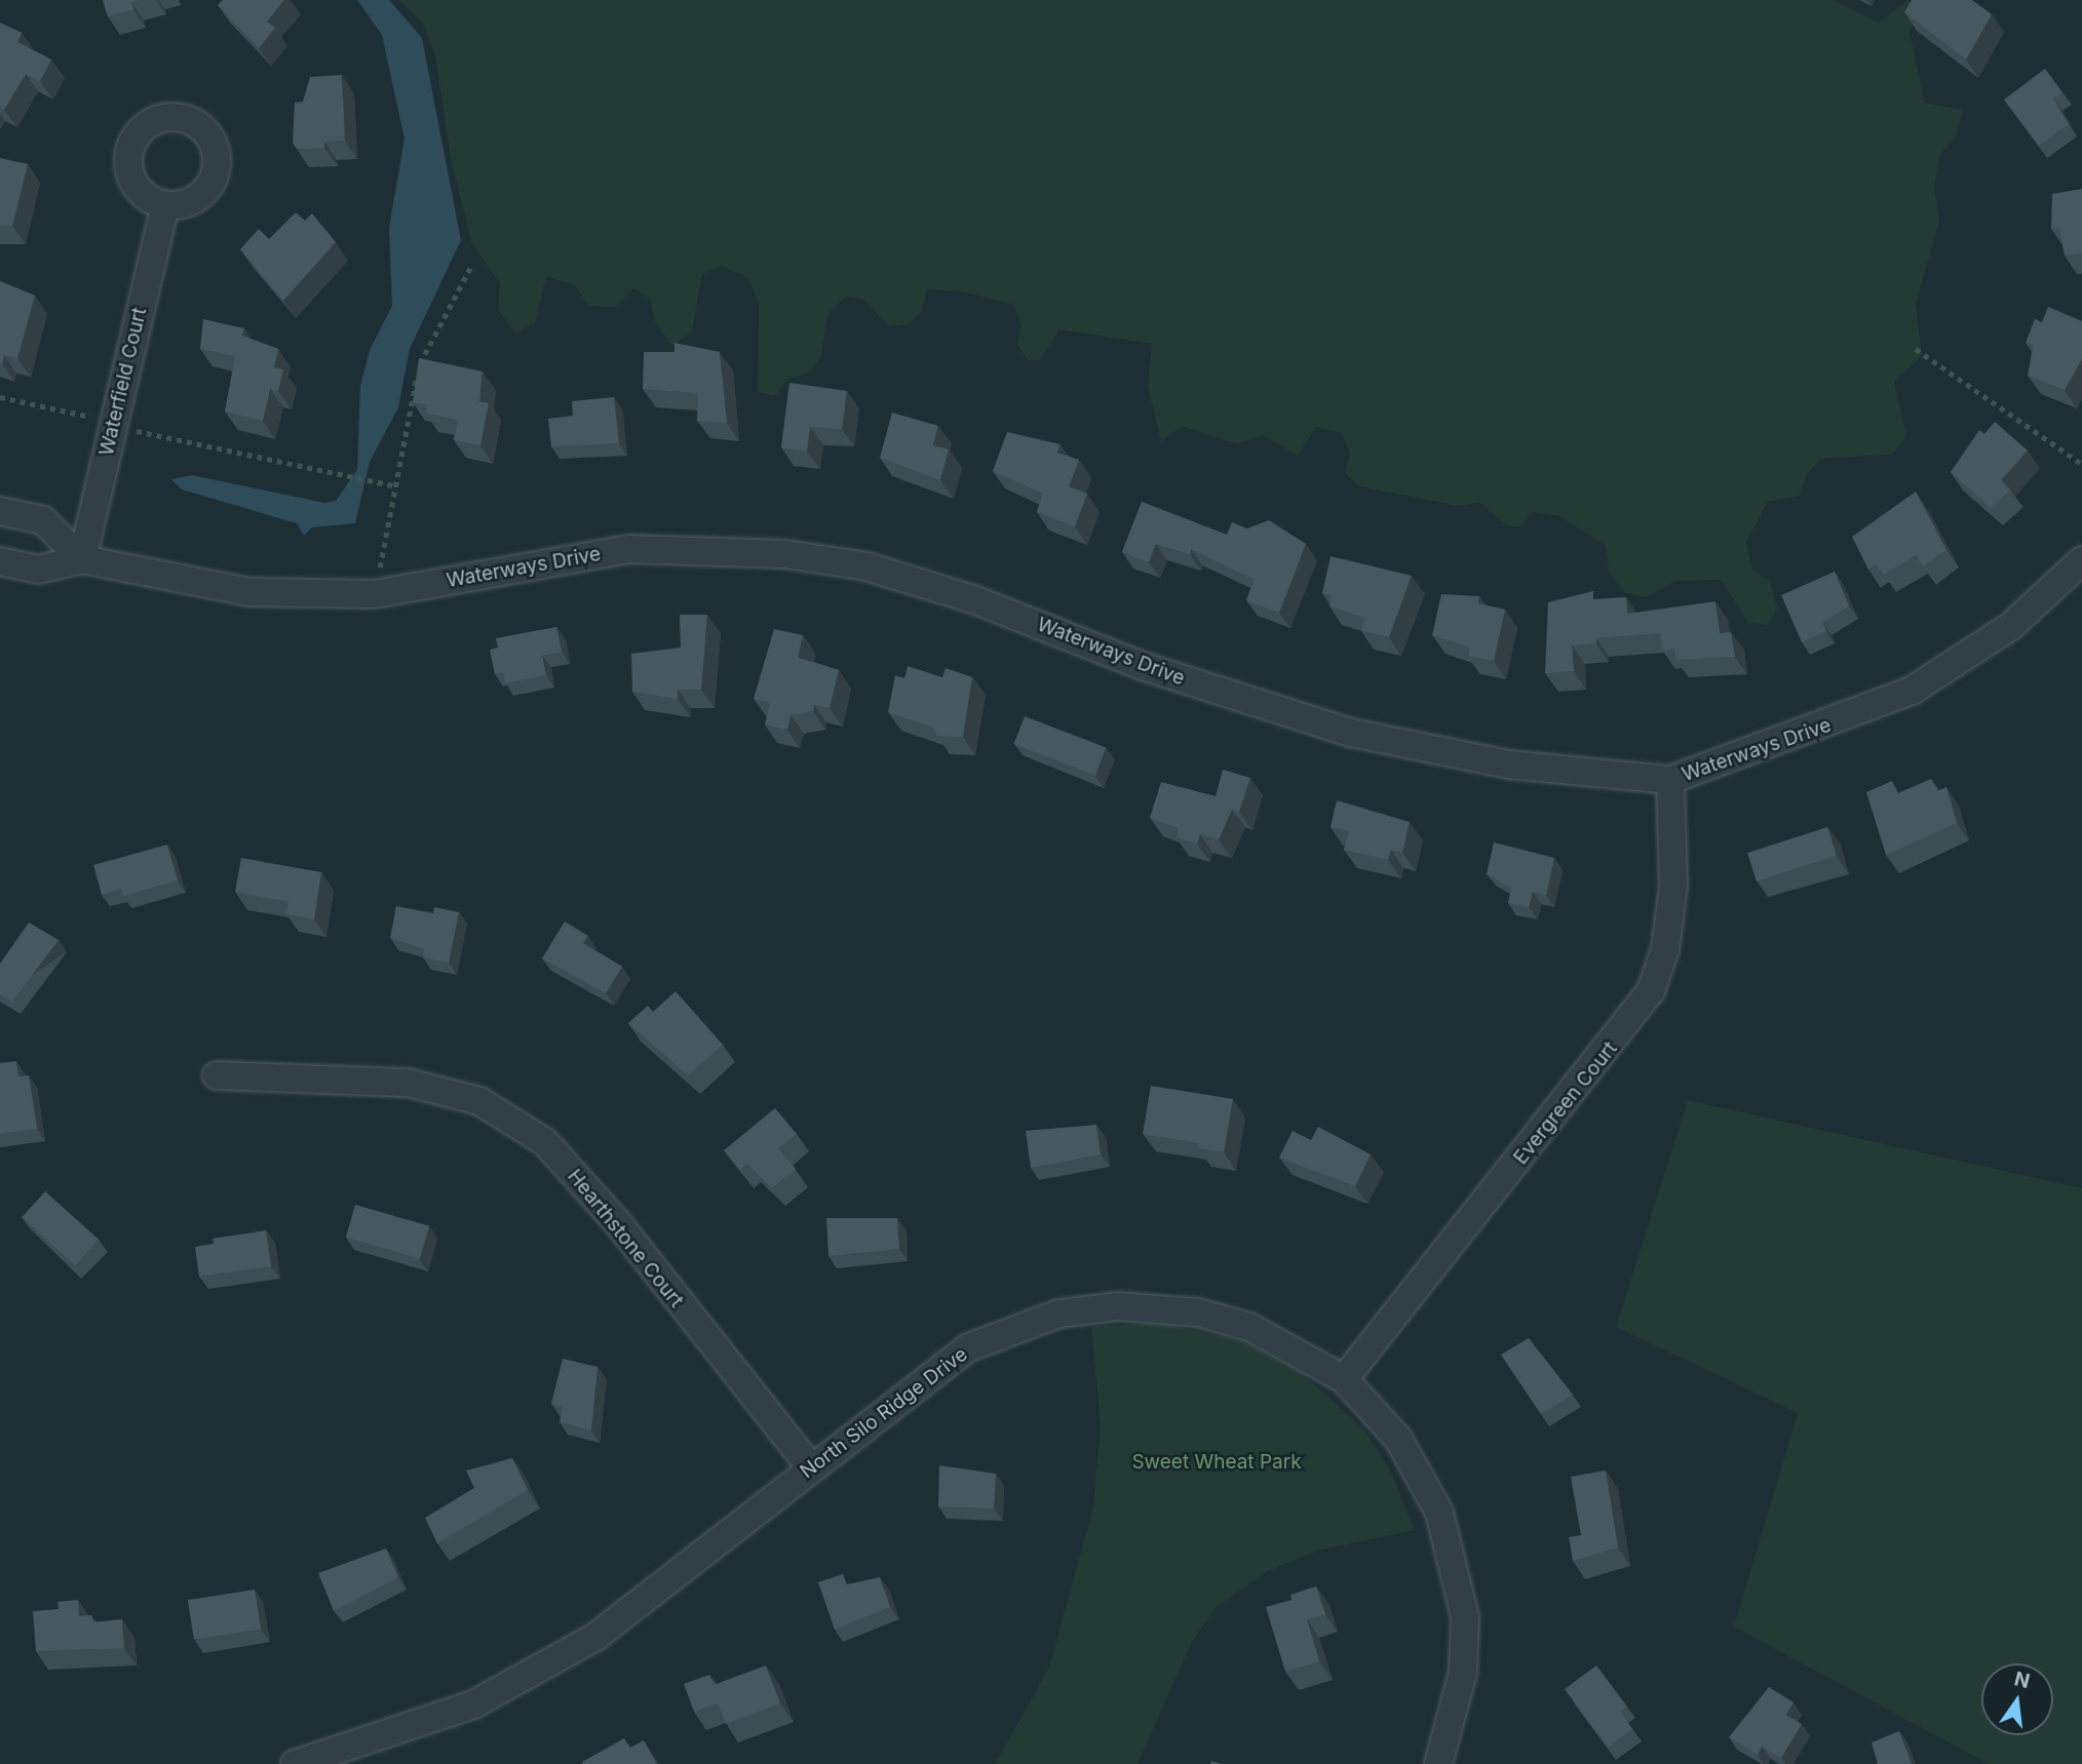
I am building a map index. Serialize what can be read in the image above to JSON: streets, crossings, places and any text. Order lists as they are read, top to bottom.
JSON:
{
  "streets": {
    "street": [
      "Waterfield Court",
      "Waterways Drive",
      "Evergreen Court",
      "Hearthstone Court",
      "North Silo Ridge Drive"
    ]
  },
  "crossings": [
    ["Waterfield Court", "Waterways Drive"],
    ["Waterways Drive", "Evergreen Court"],
    ["Evergreen Court", "North Silo Ridge Drive"],
    ["Hearthstone Court", "North Silo Ridge Drive"]
  ],
  "parks": ["Sweet Wheat Park"],
  "north": "top"
}
